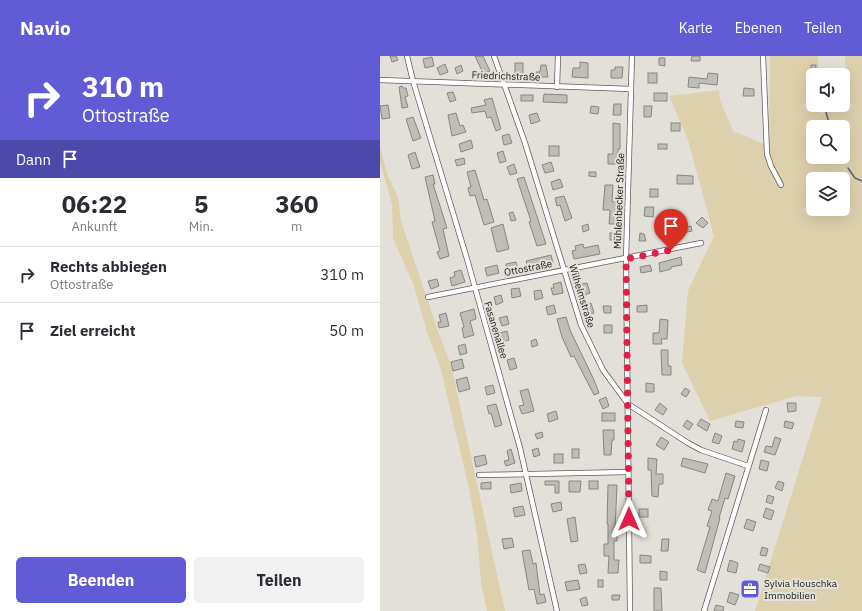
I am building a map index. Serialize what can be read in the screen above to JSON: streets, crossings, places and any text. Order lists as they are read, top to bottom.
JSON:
{
  "streets": {
    "street": [
      "Friedrichstraße",
      "Mühlenbecker Straße",
      "Ottostraße",
      "Wilhelmstraße",
      "Fasanenallee"
    ]
  },
  "crossings": [
    ["Friedrichstraße", "Mühlenbecker Straße"],
    ["Friedrichstraße", "Wilhelmstraße"],
    ["Friedrichstraße", "Fasanenallee"],
    ["Mühlenbecker Straße", "Ottostraße"],
    ["Mühlenbecker Straße", "Wilhelmstraße"],
    ["Ottostraße", "Wilhelmstraße"],
    ["Ottostraße", "Fasanenallee"]
  ],
  "places": {
    "office": ["Sylvia Houschka Immobilien"]
  },
  "page": {
    "header": "Navio",
    "nav": ["Karte", "Ebenen", "Teilen"],
    "turn": ["310 m", "Ottostraße"],
    "then": "Dann",
    "eta": [
      "06:22",
      "Ankunft",
      "5",
      "Min.",
      "360",
      "m"
    ],
    "list": [
      {
        "name": "Rechts abbiegen",
        "note": "Ottostraße",
        "value": "310 m"
      },
      {
        "name": "Ziel erreicht",
        "value": "50 m"
      }
    ],
    "buttons": ["Beenden", "Teilen"]
  }
}
